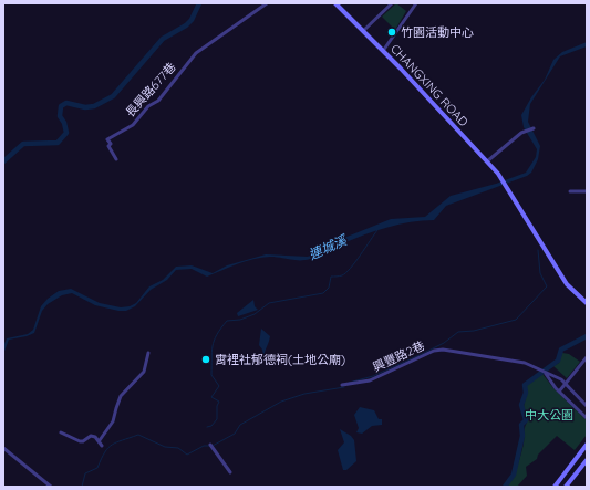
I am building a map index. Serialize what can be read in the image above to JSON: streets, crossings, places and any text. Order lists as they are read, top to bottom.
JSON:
{
  "streets": {
    "main road": ["CHANGXING ROAD"],
    "street": ["長興路677巷", "興豐路2巷"]
  },
  "water": ["連城溪"],
  "parks": ["中大公園"],
  "places": ["竹園活動中心", "霄裡社郁德祠(土地公廟)"]
}
